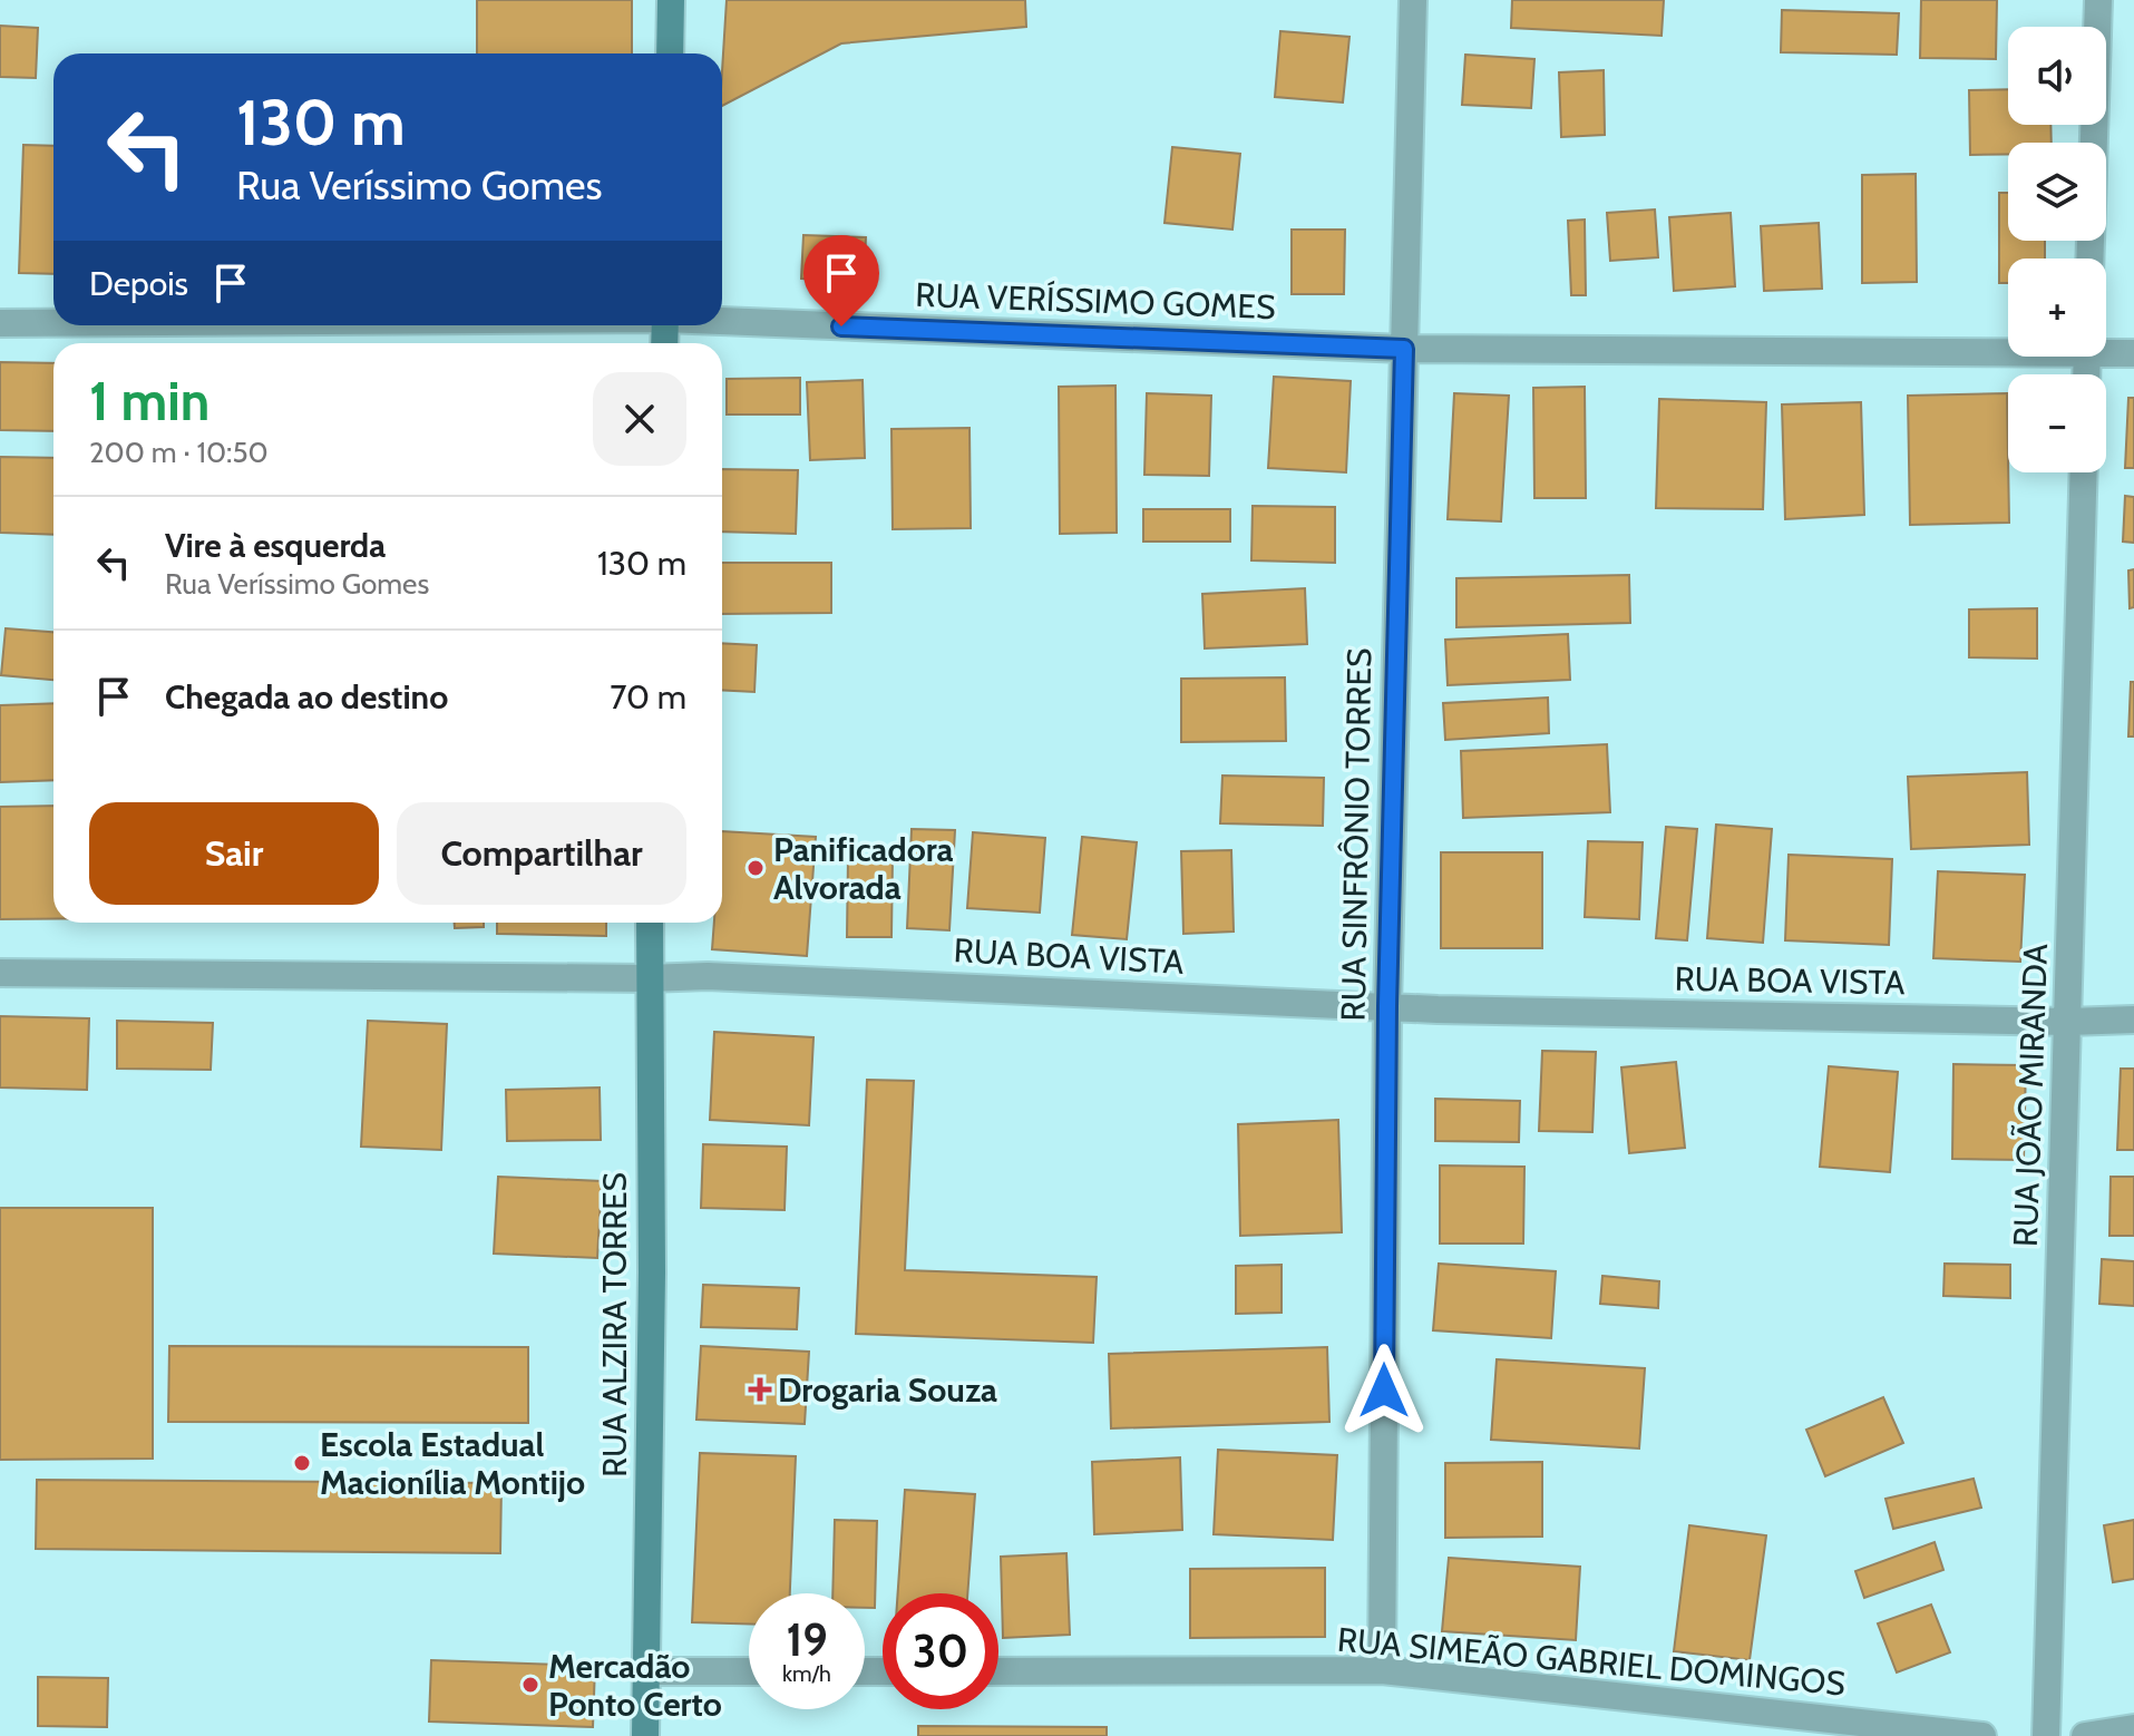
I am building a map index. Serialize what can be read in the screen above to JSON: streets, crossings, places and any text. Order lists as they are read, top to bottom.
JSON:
{
  "streets": {
    "main road": ["RUA ALZIRA TORRES"],
    "street": [
      "RUA VERÍSSIMO GOMES",
      "RUA SINFRÔNIO TORRES",
      "RUA BOA VISTA",
      "RUA JOÃO MIRANDA",
      "RUA SIMEÃO GABRIEL DOMINGOS"
    ]
  },
  "crossings": [
    ["RUA VERÍSSIMO GOMES", "RUA SINFRÔNIO TORRES"],
    ["RUA SINFRÔNIO TORRES", "RUA BOA VISTA"],
    ["RUA SINFRÔNIO TORRES", "RUA SIMEÃO GABRIEL DOMINGOS"],
    ["RUA BOA VISTA", "RUA JOÃO MIRANDA"],
    ["RUA BOA VISTA", "RUA ALZIRA TORRES"]
  ],
  "places": {
    "other": ["Panificadora Alvorada", "Escola Estadual Macionília Montijo", "Mercadão Ponto Certo"],
    "health": ["Drogaria Souza"]
  },
  "page": {
    "map_buttons": ["+", "−"],
    "turn": ["130 m", "Rua Veríssimo Gomes"],
    "then": "Depois",
    "heading": ["1 min", "200 m · 10:50"],
    "list": [
      {
        "name": "Vire à esquerda",
        "note": "Rua Veríssimo Gomes",
        "value": "130 m"
      },
      {
        "name": "Chegada ao destino",
        "value": "70 m"
      }
    ],
    "buttons": ["Sair", "Compartilhar"],
    "speed": "19 km/h",
    "limit": "30"
  }
}
